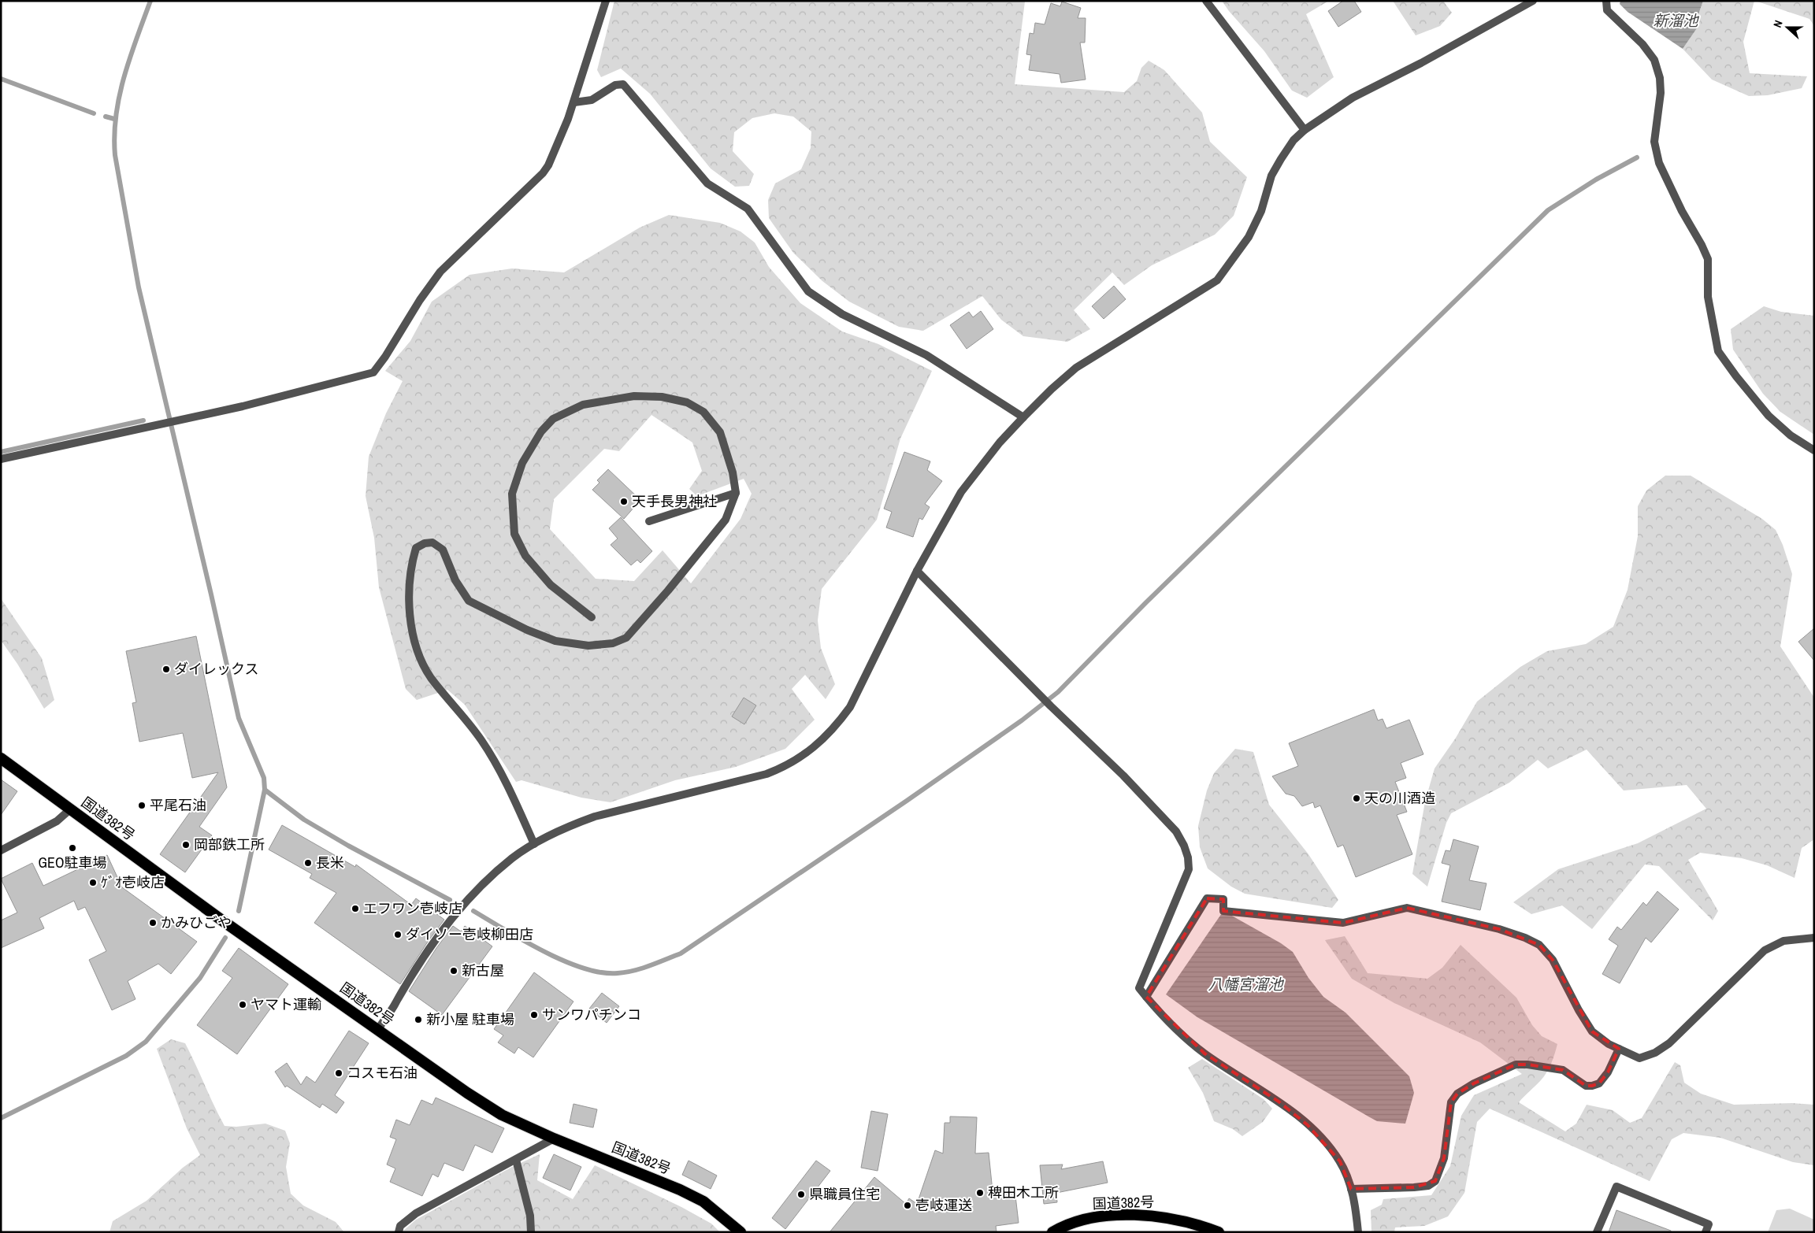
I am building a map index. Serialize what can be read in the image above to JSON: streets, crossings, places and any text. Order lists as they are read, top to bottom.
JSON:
{
  "streets": {
    "highway": ["国道382号"]
  },
  "water": ["新溜池", "八幡宮溜池"],
  "places": [
    "天手長男神社",
    "ダイレックス",
    "天の川酒造",
    "平尾石油",
    "岡部鉄工所",
    "GEO駐車場",
    "長米",
    "ｹﾞｵ壱岐店",
    "エフワン壱岐店",
    "かみひごや",
    "ダイソー壱岐柳田店",
    "新古屋",
    "ヤマト運輸",
    "サンワパチンコ",
    "新小屋 駐車場",
    "コスモ石油",
    "稗田木工所",
    "県職員住宅",
    "壱岐運送"
  ],
  "north": "left"
}
